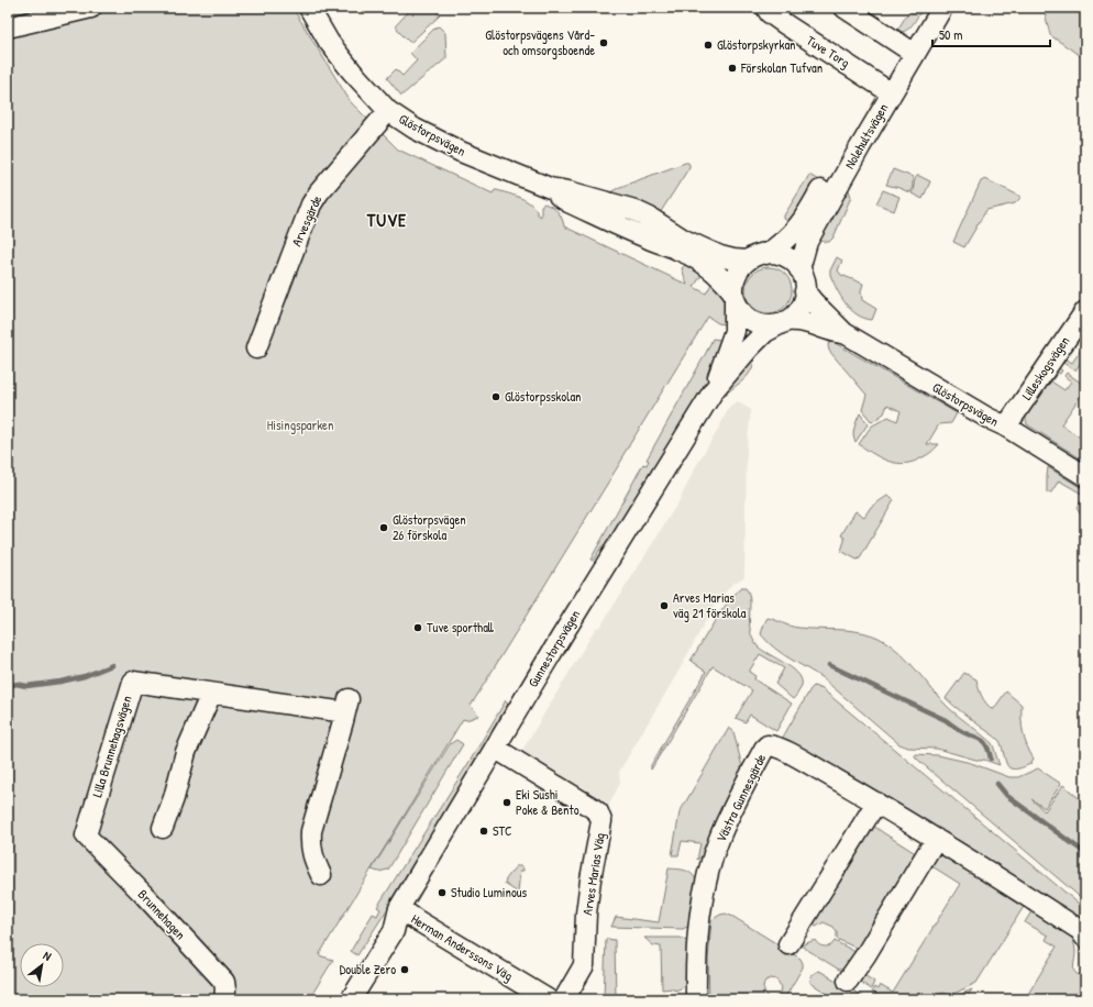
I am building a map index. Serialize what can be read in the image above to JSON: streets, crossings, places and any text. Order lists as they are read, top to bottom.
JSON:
{
  "streets": {
    "street": [
      "Tuve Torg",
      "Glöstorpsvägen",
      "Nolehultsvägen",
      "Arvesgärde",
      "Lilleskogsvägen",
      "Gunnestorpsvägen",
      "Lilla Brunnehagsvägen",
      "Västra Gunnesgärde",
      "Arves Marias Väg",
      "Brunnehagen",
      "Herman Anderssons Väg"
    ]
  },
  "crossings": [
    ["Tuve Torg", "Nolehultsvägen"],
    ["Glöstorpsvägen", "Nolehultsvägen"],
    ["Glöstorpsvägen", "Arvesgärde"],
    ["Glöstorpsvägen", "Lilleskogsvägen"],
    ["Glöstorpsvägen", "Gunnestorpsvägen"],
    ["Nolehultsvägen", "Gunnestorpsvägen"],
    ["Gunnestorpsvägen", "Arves Marias Väg"],
    ["Gunnestorpsvägen", "Herman Anderssons Väg"],
    ["Lilla Brunnehagsvägen", "Brunnehagen"]
  ],
  "districts": ["TUVE"],
  "parks": ["Hisingsparken"],
  "places": [
    "Glöstorpsvägens Vård- och omsorgsboende",
    "Glöstorpskyrkan",
    "Förskolan Tufvan",
    "Glöstorpsskolan",
    "Glöstorpsvägen 26 förskola",
    "Arves Marias väg 21 förskola",
    "Tuve sporthall",
    "Eki Sushi Poke & Bento",
    "STC",
    "Studio Luminous",
    "Double Zero"
  ],
  "scale_bar": "50 m",
  "north": "top right"
}
